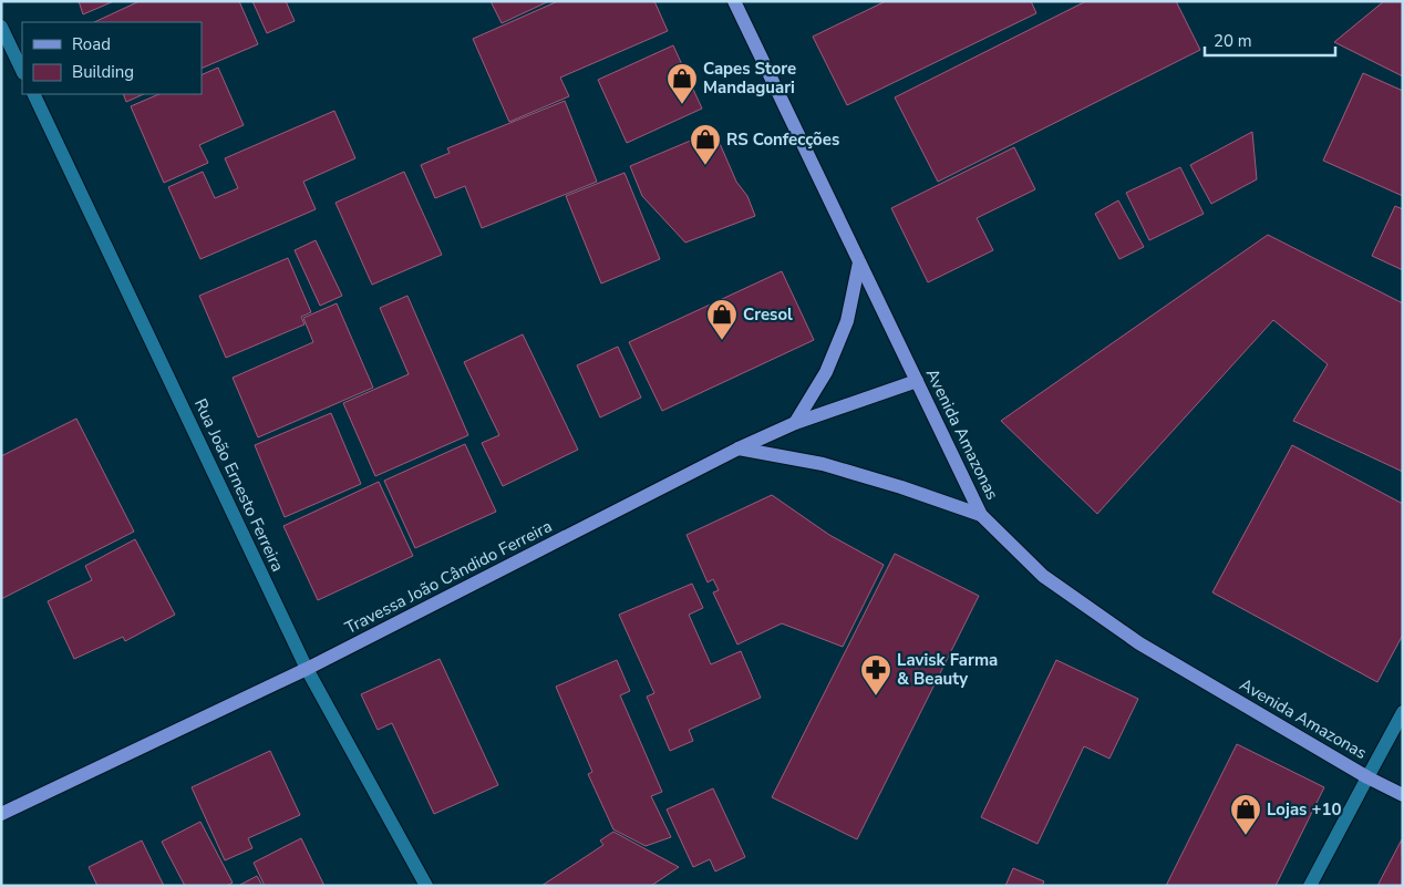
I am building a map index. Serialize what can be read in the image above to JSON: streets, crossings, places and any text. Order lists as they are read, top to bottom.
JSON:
{
  "streets": {
    "main road": ["Avenida Amazonas", "Travessa João Cândido Ferreira"],
    "street": ["Rua João Ernesto Ferreira"]
  },
  "crossings": [
    ["Avenida Amazonas", "Travessa João Cândido Ferreira"],
    ["Rua João Ernesto Ferreira", "Travessa João Cândido Ferreira"]
  ],
  "places": {
    "shop": [
      "Capes Store Mandaguari",
      "RS Confecções",
      "Cresol",
      "Lojas +10"
    ],
    "pharmacy": ["Lavisk Farma & Beauty"]
  },
  "legend": ["Road", "Building"],
  "scale_bar": "20 m"
}
